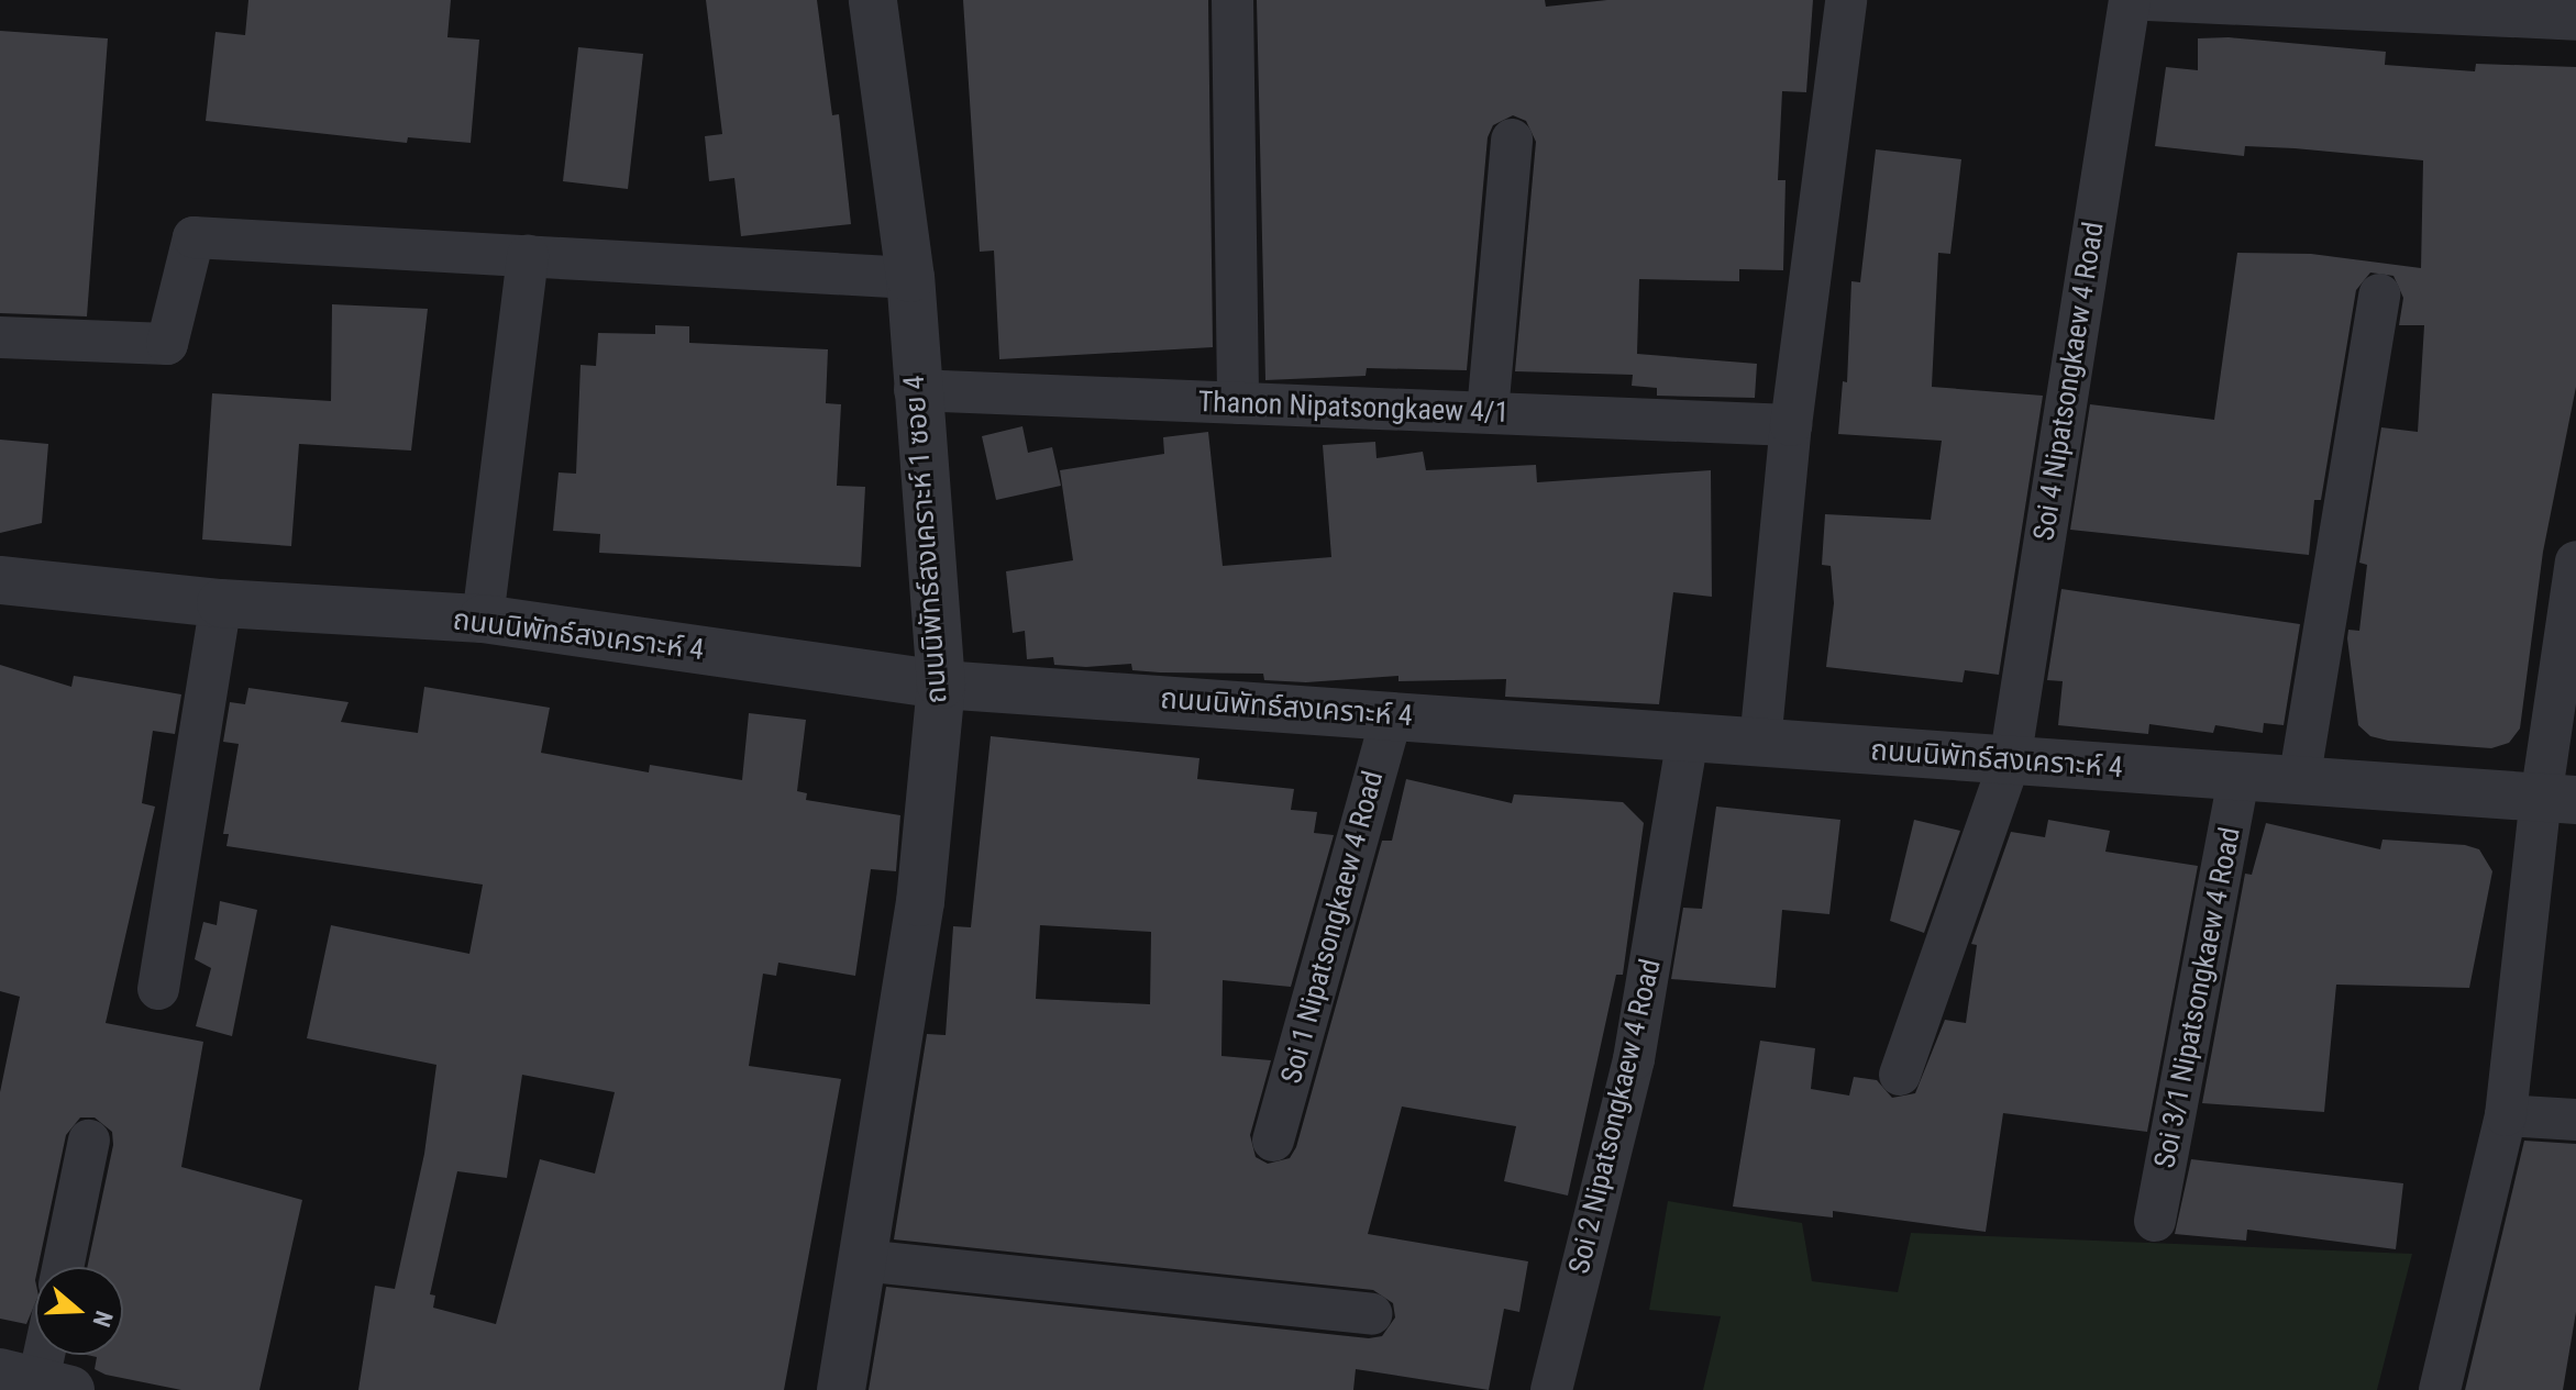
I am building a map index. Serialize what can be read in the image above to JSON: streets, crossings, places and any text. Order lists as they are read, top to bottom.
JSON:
{
  "streets": {
    "street": [
      "Soi 4 Nipatsongkaew 4 Road",
      "Thanon Nipatsongkaew 4/1",
      "ถนนนิพัทธ์สงเคราะห์ 1 ซอย 4",
      "ถนนนิพัทธ์สงเคราะห์ 4",
      "Soi 1 Nipatsongkaew 4 Road",
      "Soi 3/1 Nipatsongkaew 4 Road",
      "Soi 2 Nipatsongkaew 4 Road"
    ]
  },
  "crossings": [
    ["Soi 4 Nipatsongkaew 4 Road", "ถนนนิพัทธ์สงเคราะห์ 4"],
    ["Thanon Nipatsongkaew 4/1", "ถนนนิพัทธ์สงเคราะห์ 1 ซอย 4"],
    ["ถนนนิพัทธ์สงเคราะห์ 1 ซอย 4", "ถนนนิพัทธ์สงเคราะห์ 4"],
    ["ถนนนิพัทธ์สงเคราะห์ 4", "Soi 1 Nipatsongkaew 4 Road"],
    ["ถนนนิพัทธ์สงเคราะห์ 4", "Soi 3/1 Nipatsongkaew 4 Road"],
    ["ถนนนิพัทธ์สงเคราะห์ 4", "Soi 2 Nipatsongkaew 4 Road"]
  ],
  "north": "right"
}
